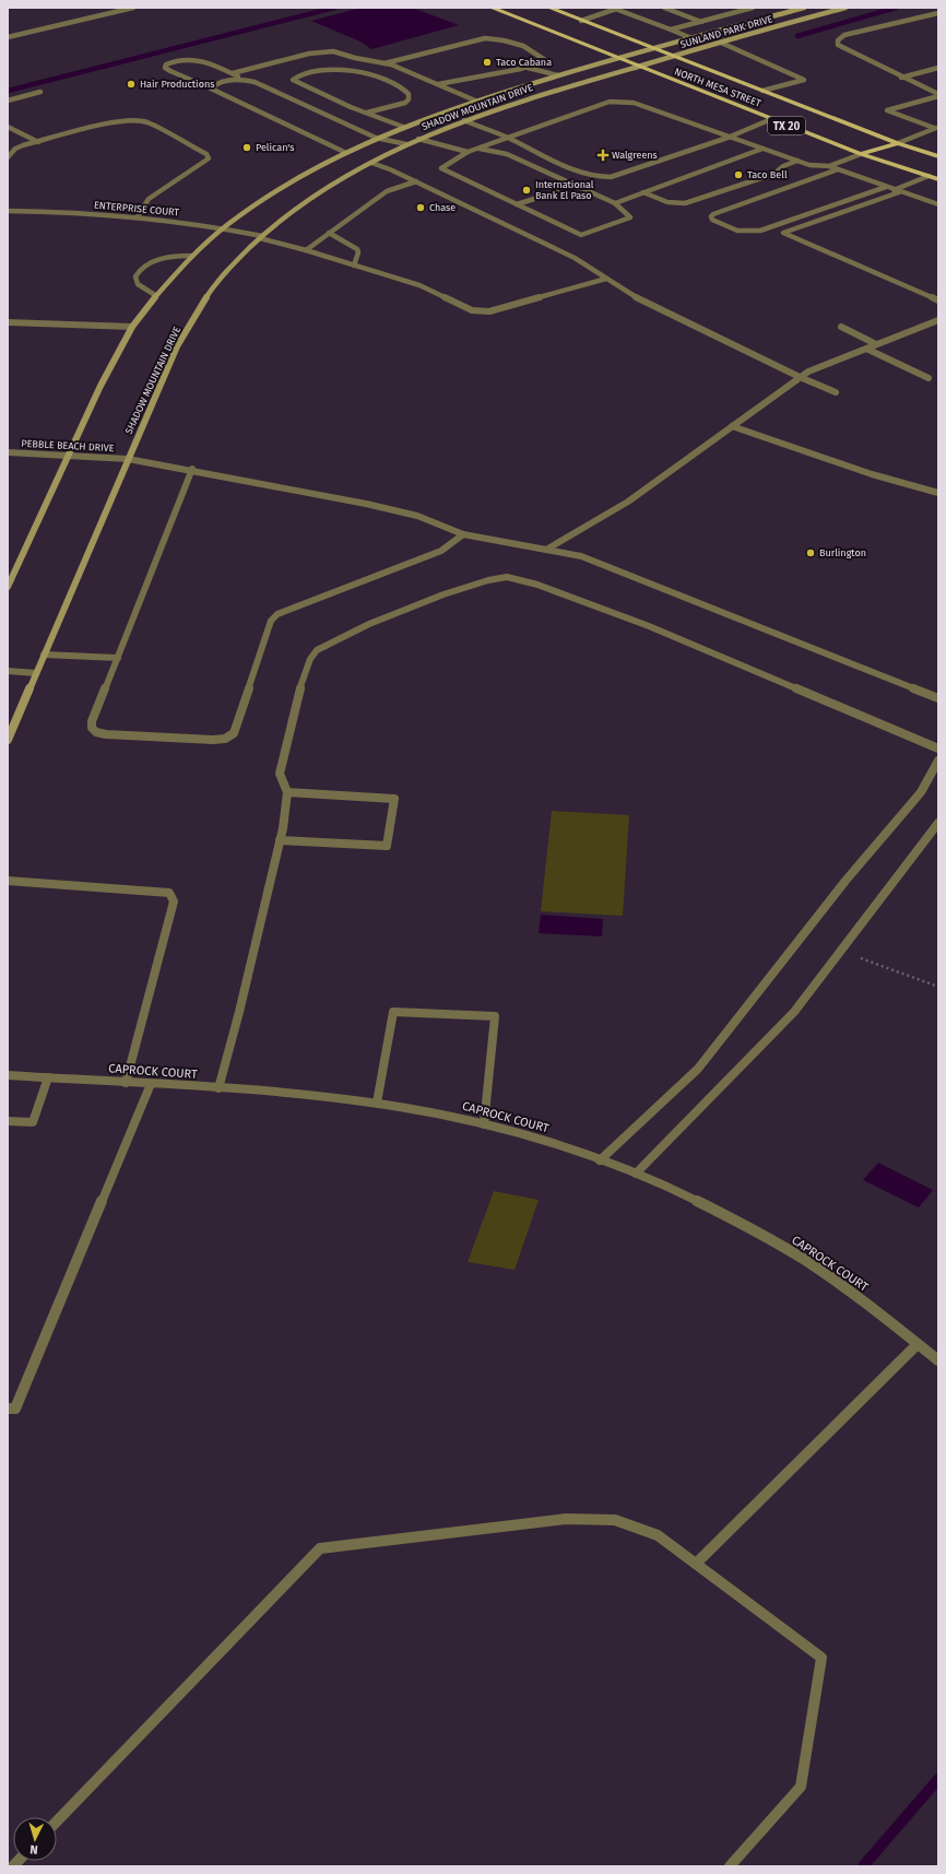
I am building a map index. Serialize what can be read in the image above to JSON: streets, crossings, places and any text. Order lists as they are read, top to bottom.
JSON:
{
  "streets": {
    "main road": [
      "SUNLAND PARK DRIVE",
      "NORTH MESA STREET",
      "SHADOW MOUNTAIN DRIVE",
      "TX 20"
    ],
    "street": ["ENTERPRISE COURT", "PEBBLE BEACH DRIVE", "CAPROCK COURT"]
  },
  "crossings": [
    ["SUNLAND PARK DRIVE", "NORTH MESA STREET"],
    ["SUNLAND PARK DRIVE", "SHADOW MOUNTAIN DRIVE"],
    ["NORTH MESA STREET", "SHADOW MOUNTAIN DRIVE"],
    ["SHADOW MOUNTAIN DRIVE", "ENTERPRISE COURT"],
    ["SHADOW MOUNTAIN DRIVE", "PEBBLE BEACH DRIVE"]
  ],
  "places": {
    "other": [
      "Taco Cabana",
      "Hair Productions",
      "Pelican's",
      "Taco Bell",
      "International Bank El Paso",
      "Chase",
      "Burlington"
    ],
    "health": ["Walgreens"]
  },
  "north": "bottom"
}
